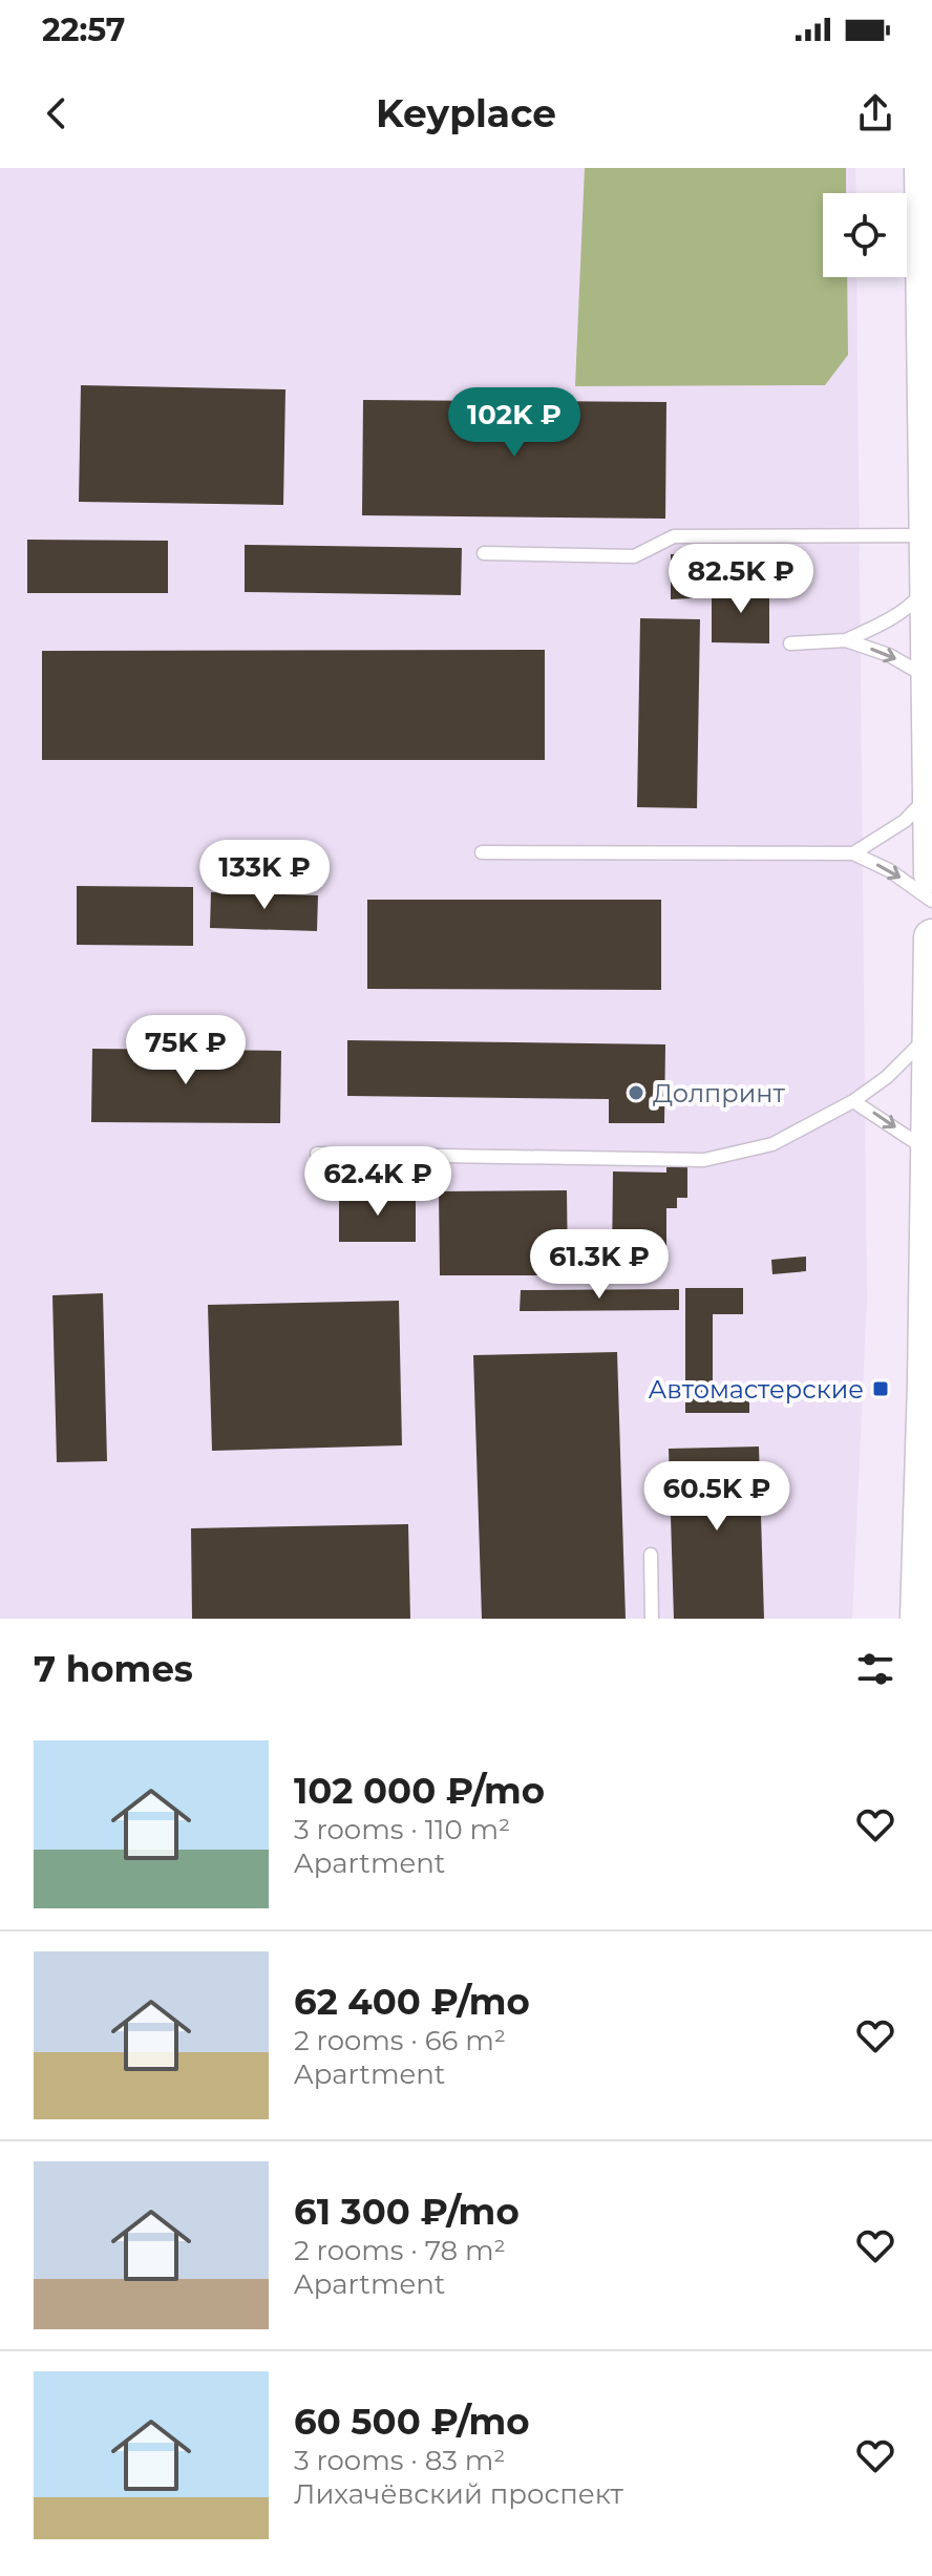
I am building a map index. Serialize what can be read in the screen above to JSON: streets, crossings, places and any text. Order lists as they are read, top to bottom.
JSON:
{
  "places": {
    "other": ["Долпринт"],
    "transit": ["Автомастерские"]
  },
  "page": {
    "status": "22:57",
    "header": "Keyplace",
    "price": [
      "102K ₽",
      "82.5K ₽",
      "133K ₽",
      "75K ₽",
      "62.4K ₽",
      "61.3K ₽",
      "60.5K ₽"
    ],
    "heading": "7 homes",
    "list": [
      {
        "name": "102 000 ₽/mo",
        "note": "3 rooms · 110 m² · Apartment"
      },
      {
        "name": "62 400 ₽/mo",
        "note": "2 rooms · 66 m² · Apartment"
      },
      {
        "name": "61 300 ₽/mo",
        "note": "2 rooms · 78 m² · Apartment"
      },
      {
        "name": "60 500 ₽/mo",
        "note": "3 rooms · 83 m² · Лихачёвский проспект"
      }
    ]
  }
}
